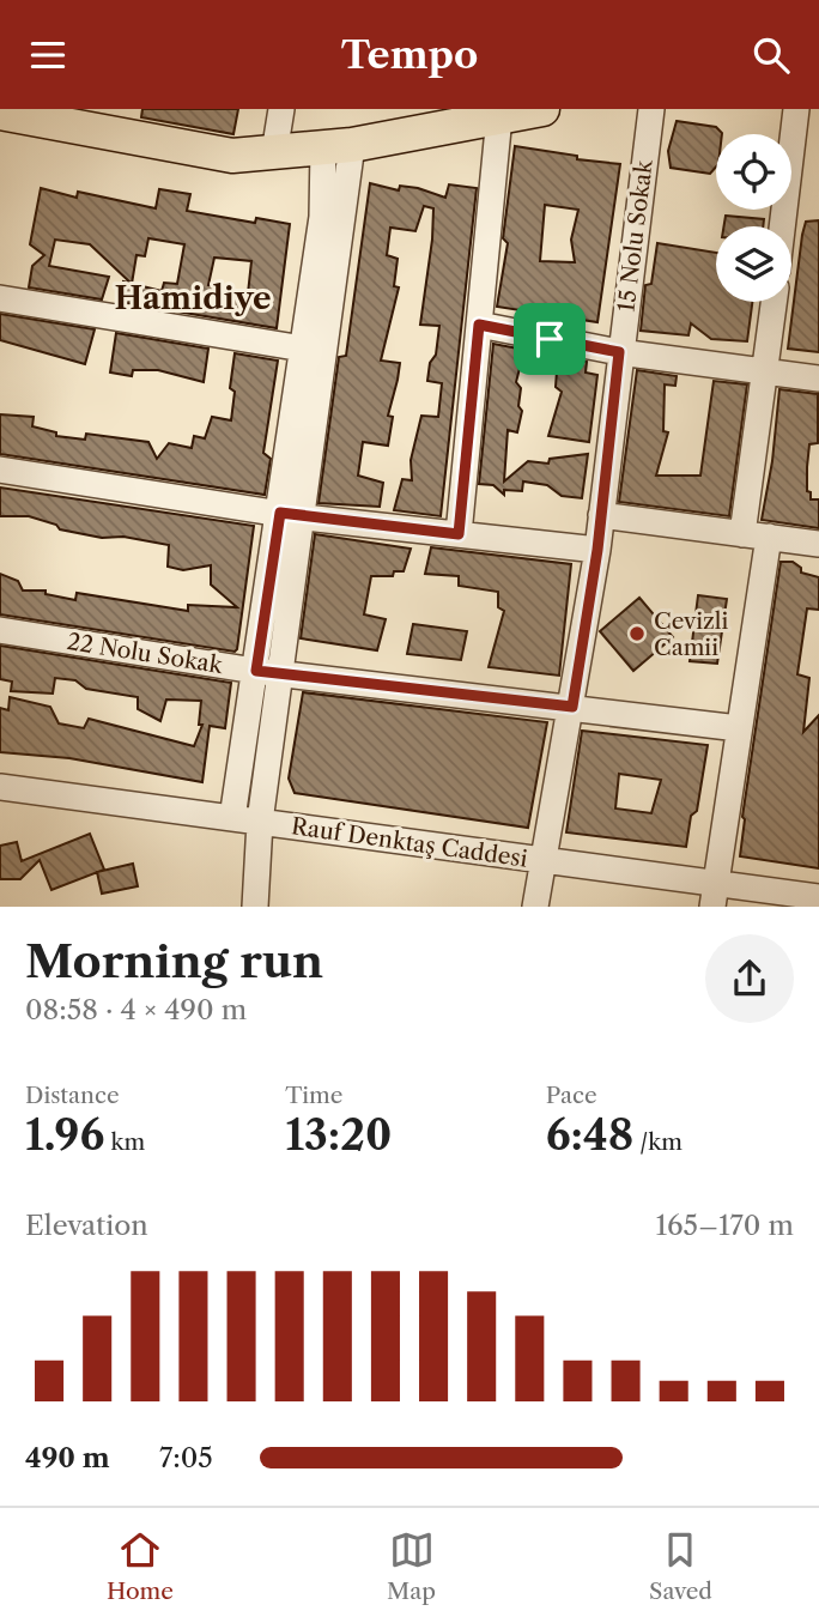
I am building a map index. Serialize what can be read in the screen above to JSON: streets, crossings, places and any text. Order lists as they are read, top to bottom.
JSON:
{
  "streets": {
    "street": ["15 Nolu Sokak", "22 Nolu Sokak", "Rauf Denktaş Caddesi"]
  },
  "crossings": [
    ["15 Nolu Sokak", "22 Nolu Sokak"],
    ["15 Nolu Sokak", "Rauf Denktaş Caddesi"]
  ],
  "districts": ["Hamidiye"],
  "places": ["Cevizli Camii"],
  "page": {
    "header": "Tempo",
    "heading": ["Morning run", "08:58 · 4 × 490 m"],
    "stats": [
      ["Distance", "1.96 km"],
      ["Time", "13:20"],
      ["Pace", "6:48 /km"]
    ],
    "chart": ["Elevation", "165–170 m"],
    "list": [
      {
        "name": "490 m",
        "note": "7:05"
      }
    ],
    "tabs": ["Home", "Map", "Saved"]
  }
}
